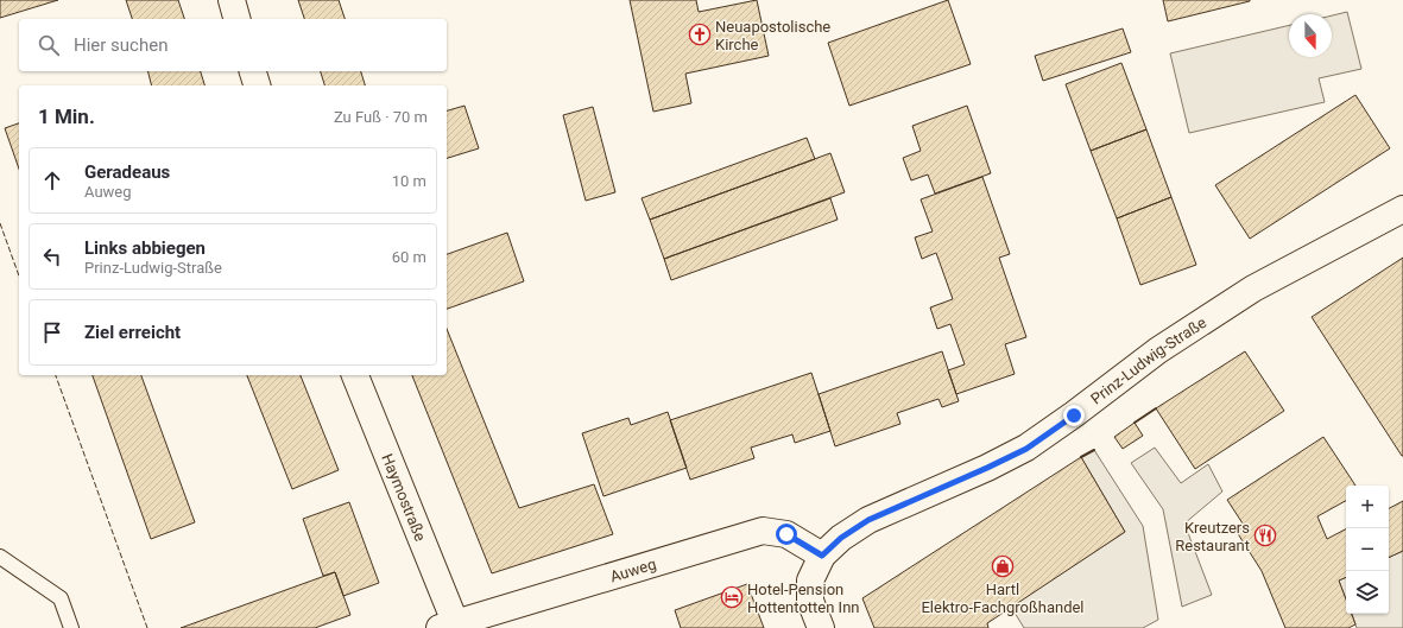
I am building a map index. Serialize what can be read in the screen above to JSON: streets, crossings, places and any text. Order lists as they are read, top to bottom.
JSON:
{
  "streets": {
    "street": ["Prinz-Ludwig-Straße", "Haymostraße", "Auweg"]
  },
  "crossings": [
    ["Prinz-Ludwig-Straße", "Auweg"],
    ["Haymostraße", "Auweg"]
  ],
  "places": {
    "church": ["Neuapostolische Kirche"],
    "restaurant": ["Kreutzers Restaurant"],
    "shop": ["Hartl Elektro-Fachgroßhandel"],
    "hotel": ["Hotel-Pension Hottentotten Inn"]
  },
  "north": "bottom",
  "page": {
    "search": "Hier suchen",
    "heading": ["1 Min.", "Zu Fuß · 70 m"],
    "list": [
      ["Geradeaus", "Auweg", "10 m"],
      ["Links abbiegen", "Prinz-Ludwig-Straße", "60 m"],
      "Ziel erreicht"
    ],
    "map_buttons": ["+", "−"]
  }
}
